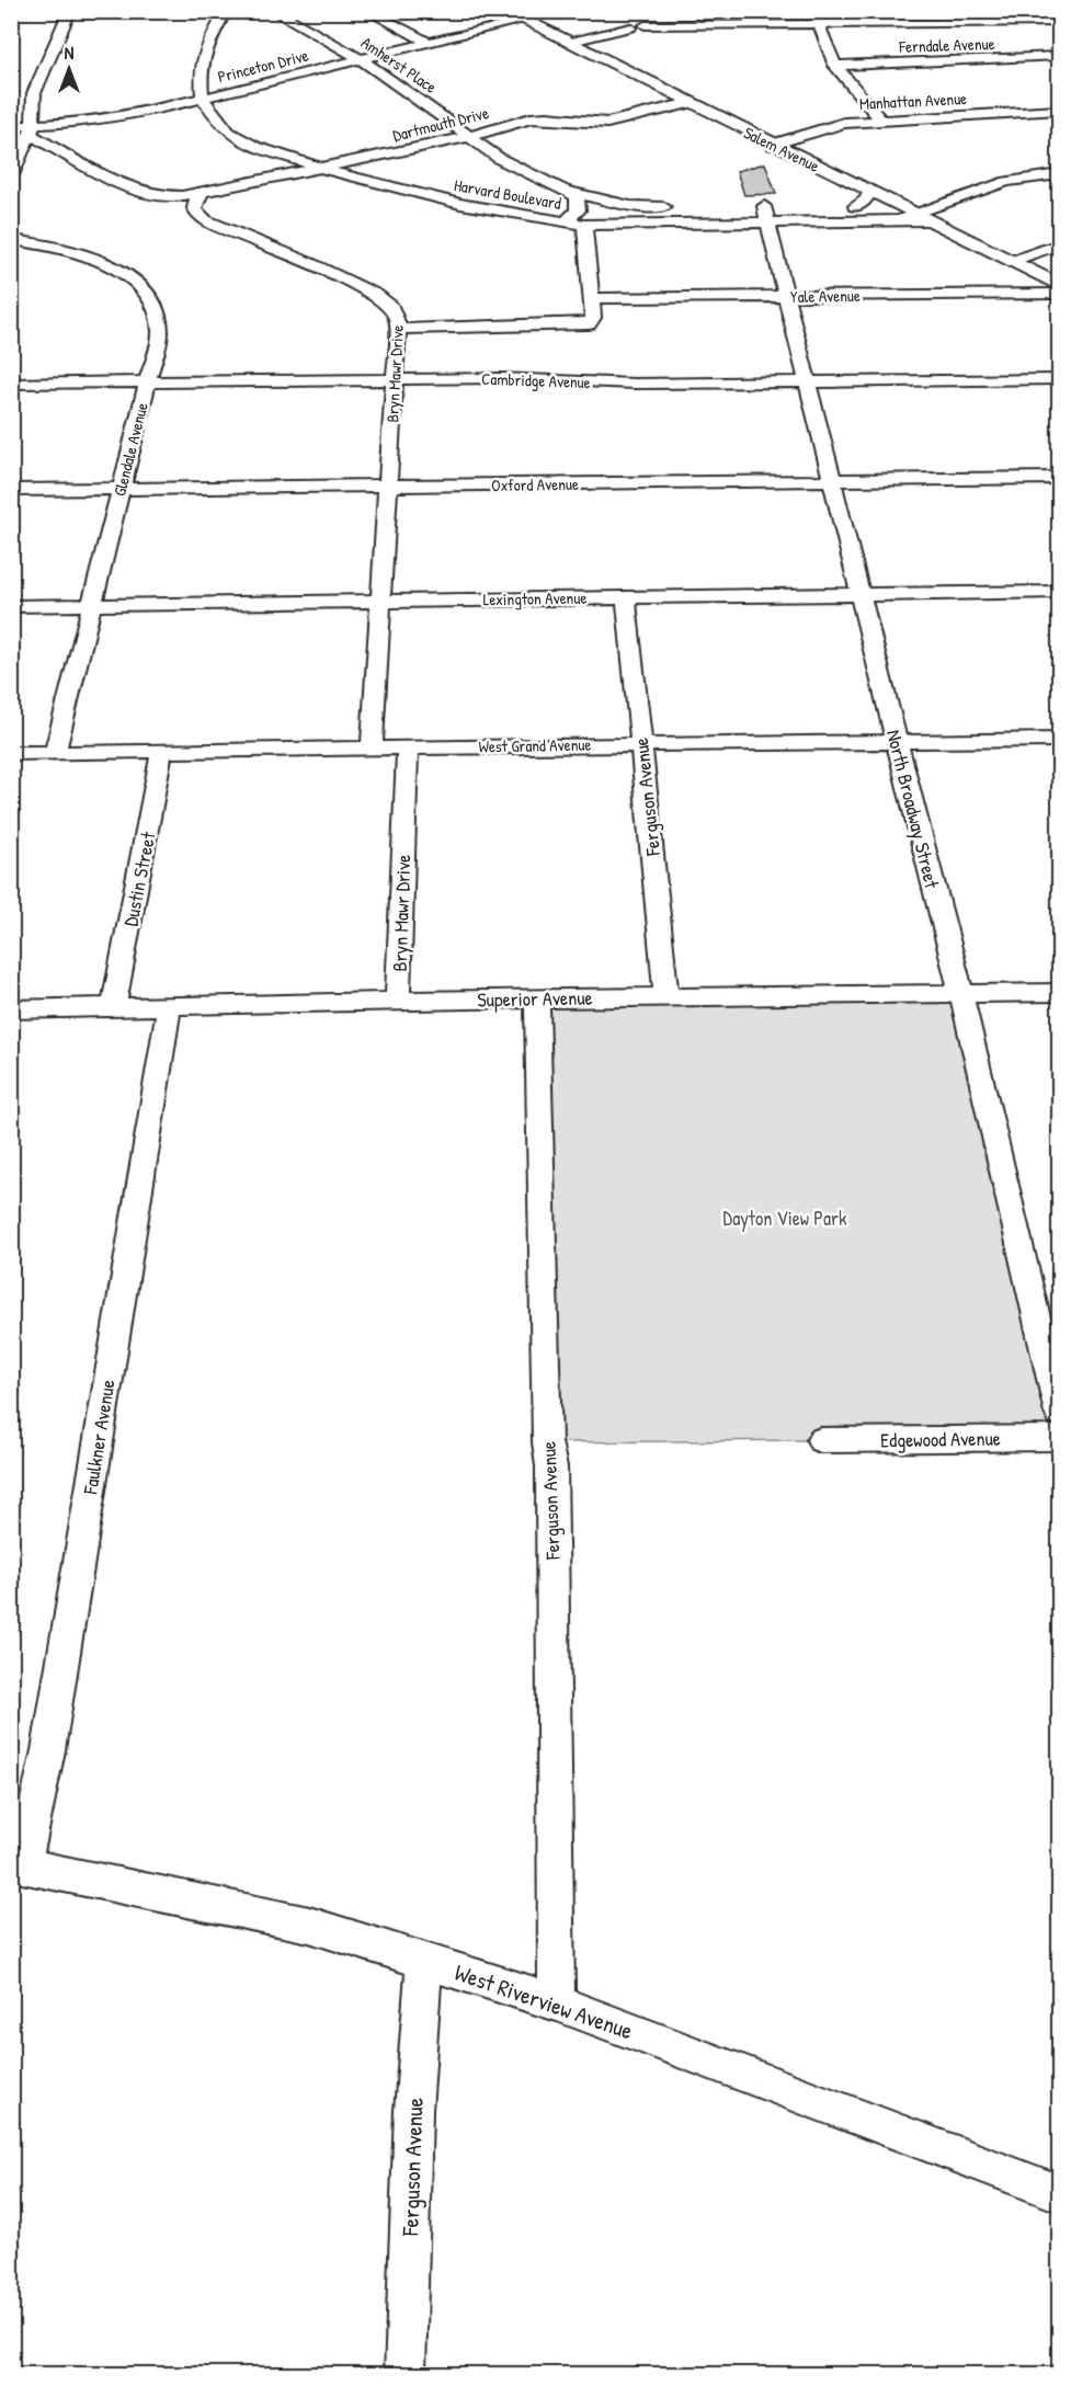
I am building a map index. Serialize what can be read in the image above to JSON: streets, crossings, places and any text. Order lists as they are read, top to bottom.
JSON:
{
  "streets": {
    "main road": ["Salem Avenue"],
    "street": [
      "Ferndale Avenue",
      "Amherst Place",
      "Princeton Drive",
      "Manhattan Avenue",
      "Dartmouth Drive",
      "Harvard Boulevard",
      "Yale Avenue",
      "Bryn Mawr Drive",
      "Cambridge Avenue",
      "Glendale Avenue",
      "Oxford Avenue",
      "Lexington Avenue",
      "West Grand Avenue",
      "Ferguson Avenue",
      "North Broadway Street",
      "Dustin Street",
      "Superior Avenue",
      "Faulkner Avenue",
      "Edgewood Avenue",
      "West Riverview Avenue"
    ]
  },
  "crossings": [
    ["Amherst Place", "Princeton Drive"],
    ["Amherst Place", "Dartmouth Drive"],
    ["Amherst Place", "Harvard Boulevard"],
    ["Princeton Drive", "Salem Avenue"],
    ["Princeton Drive", "Harvard Boulevard"],
    ["Manhattan Avenue", "Salem Avenue"],
    ["Dartmouth Drive", "Salem Avenue"],
    ["Dartmouth Drive", "Harvard Boulevard"],
    ["Dartmouth Drive", "Bryn Mawr Drive"],
    ["Salem Avenue", "Harvard Boulevard"],
    ["Harvard Boulevard", "North Broadway Street"],
    ["Yale Avenue", "North Broadway Street"],
    ["Bryn Mawr Drive", "Cambridge Avenue"],
    ["Bryn Mawr Drive", "Oxford Avenue"],
    ["Bryn Mawr Drive", "Lexington Avenue"],
    ["Bryn Mawr Drive", "West Grand Avenue"],
    ["Bryn Mawr Drive", "Superior Avenue"],
    ["Cambridge Avenue", "Glendale Avenue"],
    ["Cambridge Avenue", "North Broadway Street"],
    ["Glendale Avenue", "Oxford Avenue"],
    ["Glendale Avenue", "Lexington Avenue"],
    ["Glendale Avenue", "West Grand Avenue"],
    ["Oxford Avenue", "North Broadway Street"],
    ["Lexington Avenue", "Ferguson Avenue"],
    ["Lexington Avenue", "North Broadway Street"],
    ["West Grand Avenue", "Ferguson Avenue"],
    ["West Grand Avenue", "North Broadway Street"],
    ["West Grand Avenue", "Dustin Street"],
    ["Ferguson Avenue", "Superior Avenue"],
    ["Ferguson Avenue", "West Riverview Avenue"],
    ["North Broadway Street", "Superior Avenue"],
    ["Dustin Street", "Superior Avenue"],
    ["Superior Avenue", "Faulkner Avenue"],
    ["Faulkner Avenue", "West Riverview Avenue"]
  ],
  "parks": ["Dayton View Park"],
  "north": "top"
}
